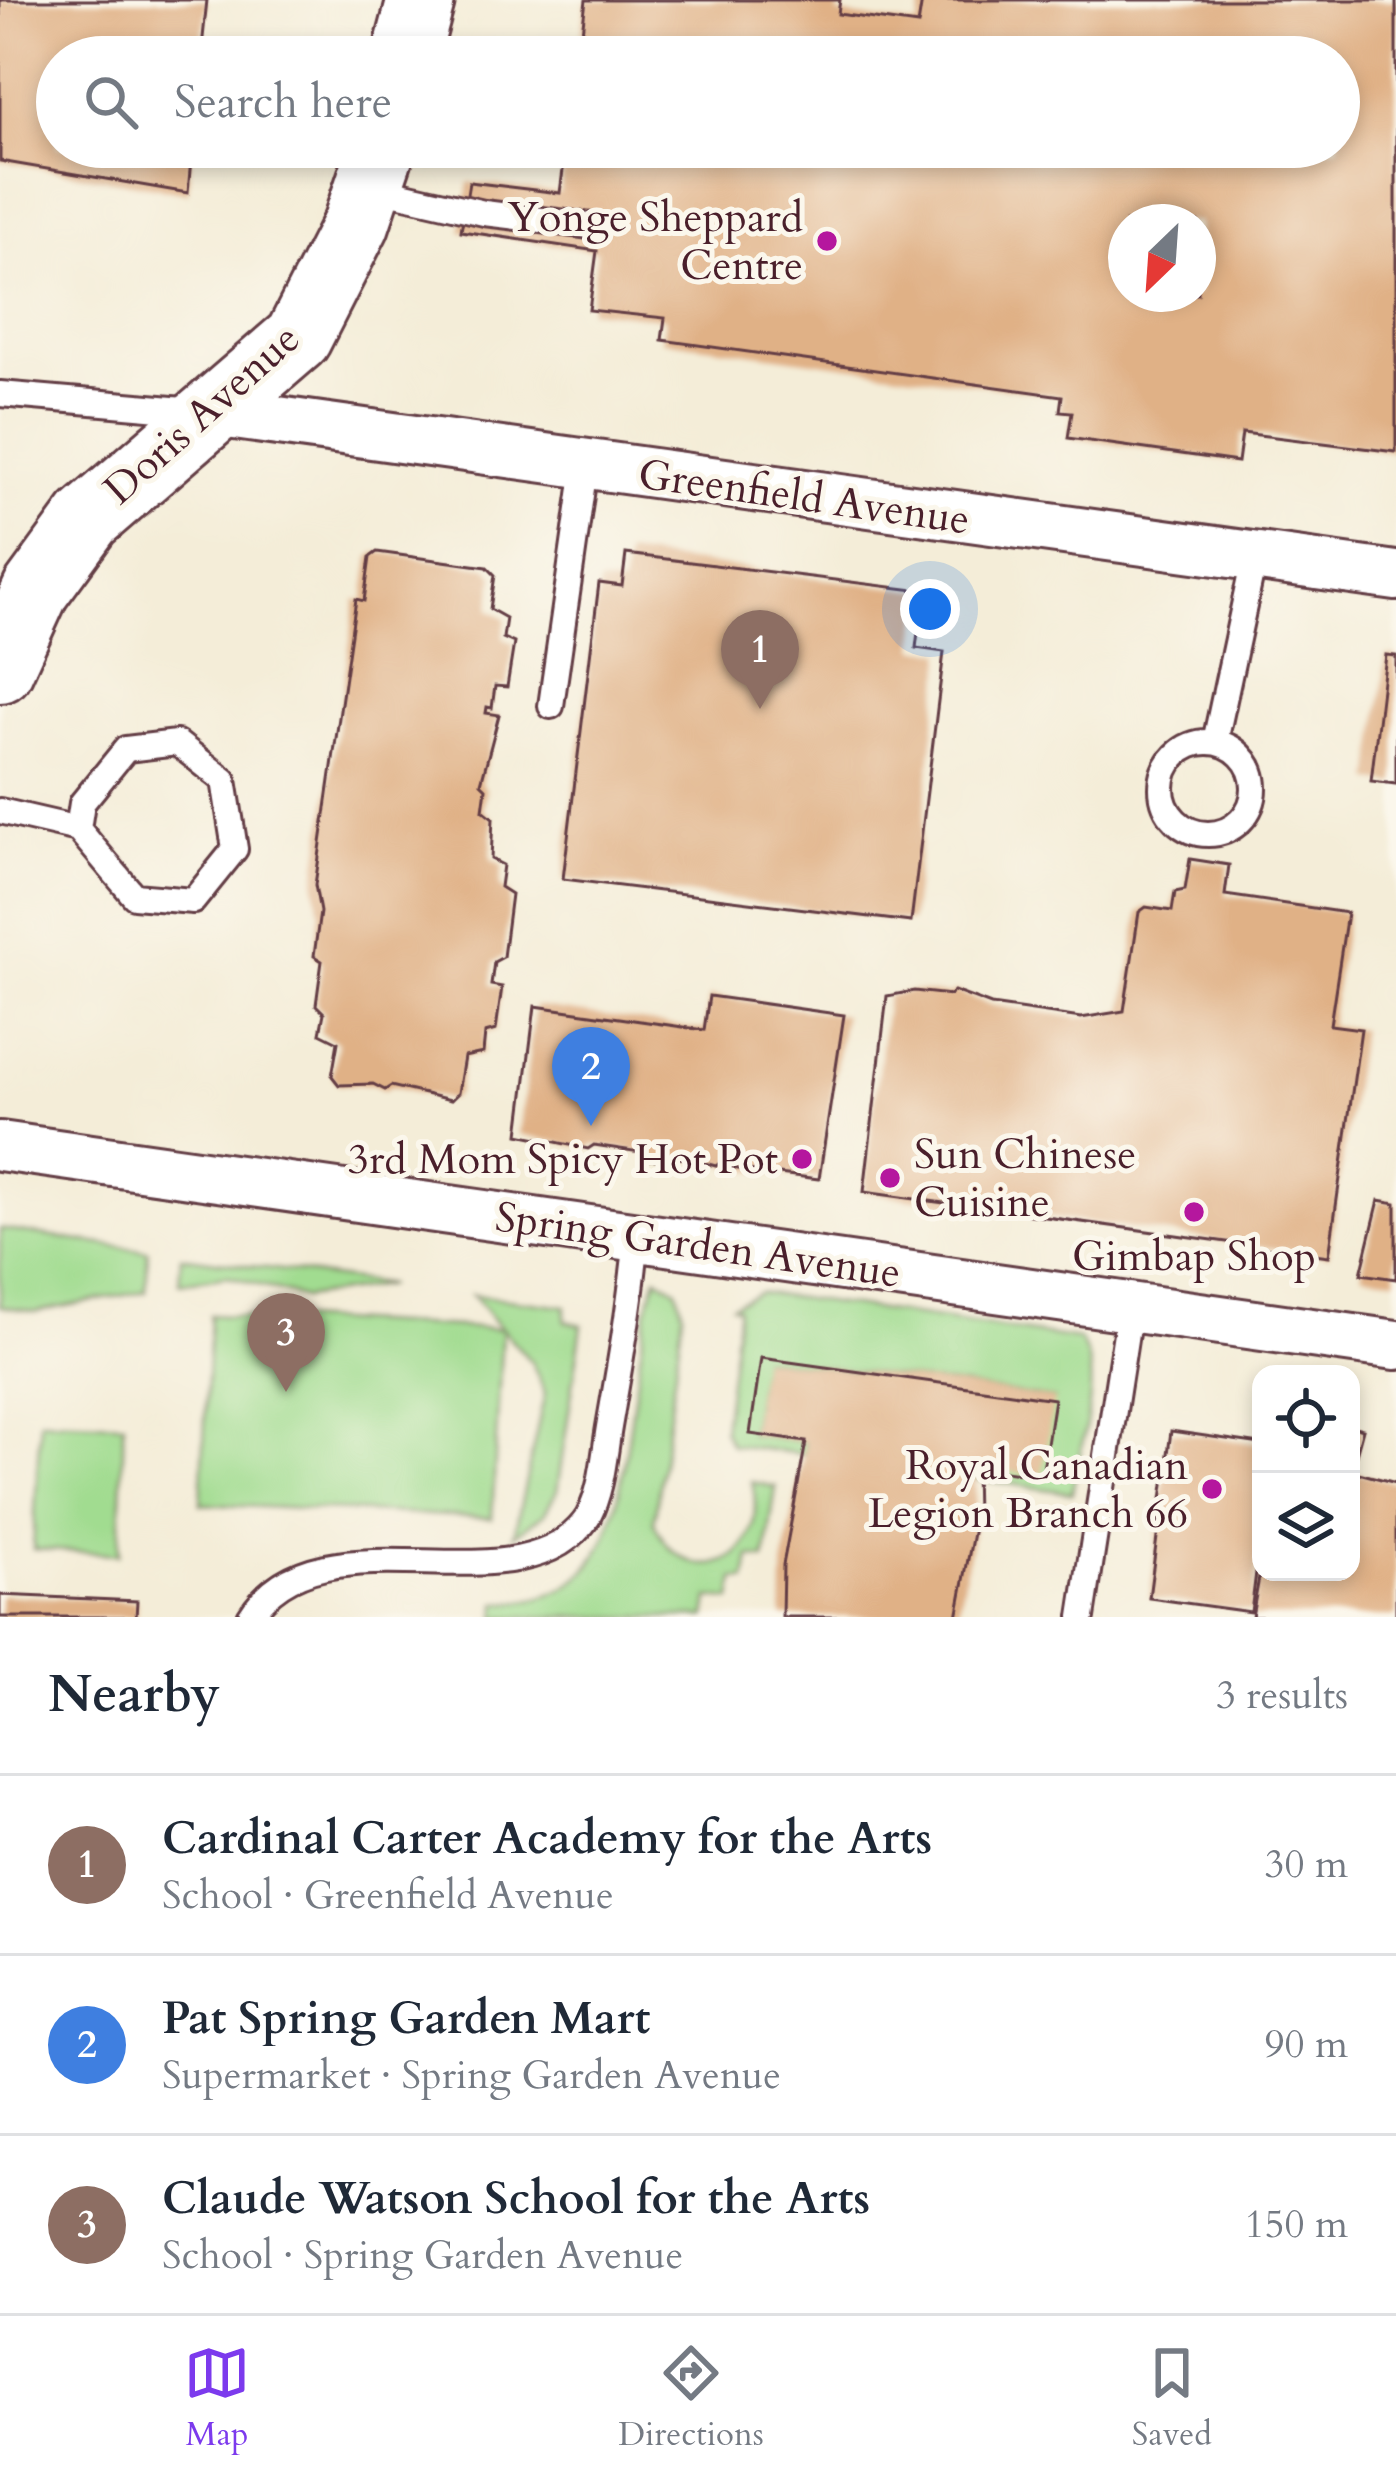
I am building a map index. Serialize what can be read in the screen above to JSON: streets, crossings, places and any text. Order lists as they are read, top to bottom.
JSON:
{
  "streets": {
    "street": ["Doris Avenue", "Greenfield Avenue", "Spring Garden Avenue"]
  },
  "crossings": [
    ["Doris Avenue", "Greenfield Avenue"]
  ],
  "places": [
    "Yonge Sheppard Centre",
    "3rd Mom Spicy Hot Pot",
    "Sun Chinese Cuisine",
    "Gimbap Shop",
    "Royal Canadian Legion Branch 66"
  ],
  "north": "bottom left",
  "page": {
    "search": "Search here",
    "pins": ["1", "2", "3"],
    "heading": ["Nearby", "3 results"],
    "list": [
      {
        "mark": "1",
        "name": "Cardinal Carter Academy for the Arts",
        "note": "School · Greenfield Avenue",
        "value": "30 m"
      },
      {
        "mark": "2",
        "name": "Pat Spring Garden Mart",
        "note": "Supermarket · Spring Garden Avenue",
        "value": "90 m"
      },
      {
        "mark": "3",
        "name": "Claude Watson School for the Arts",
        "note": "School · Spring Garden Avenue",
        "value": "150 m"
      }
    ],
    "nav": ["Map", "Directions", "Saved"]
  }
}
